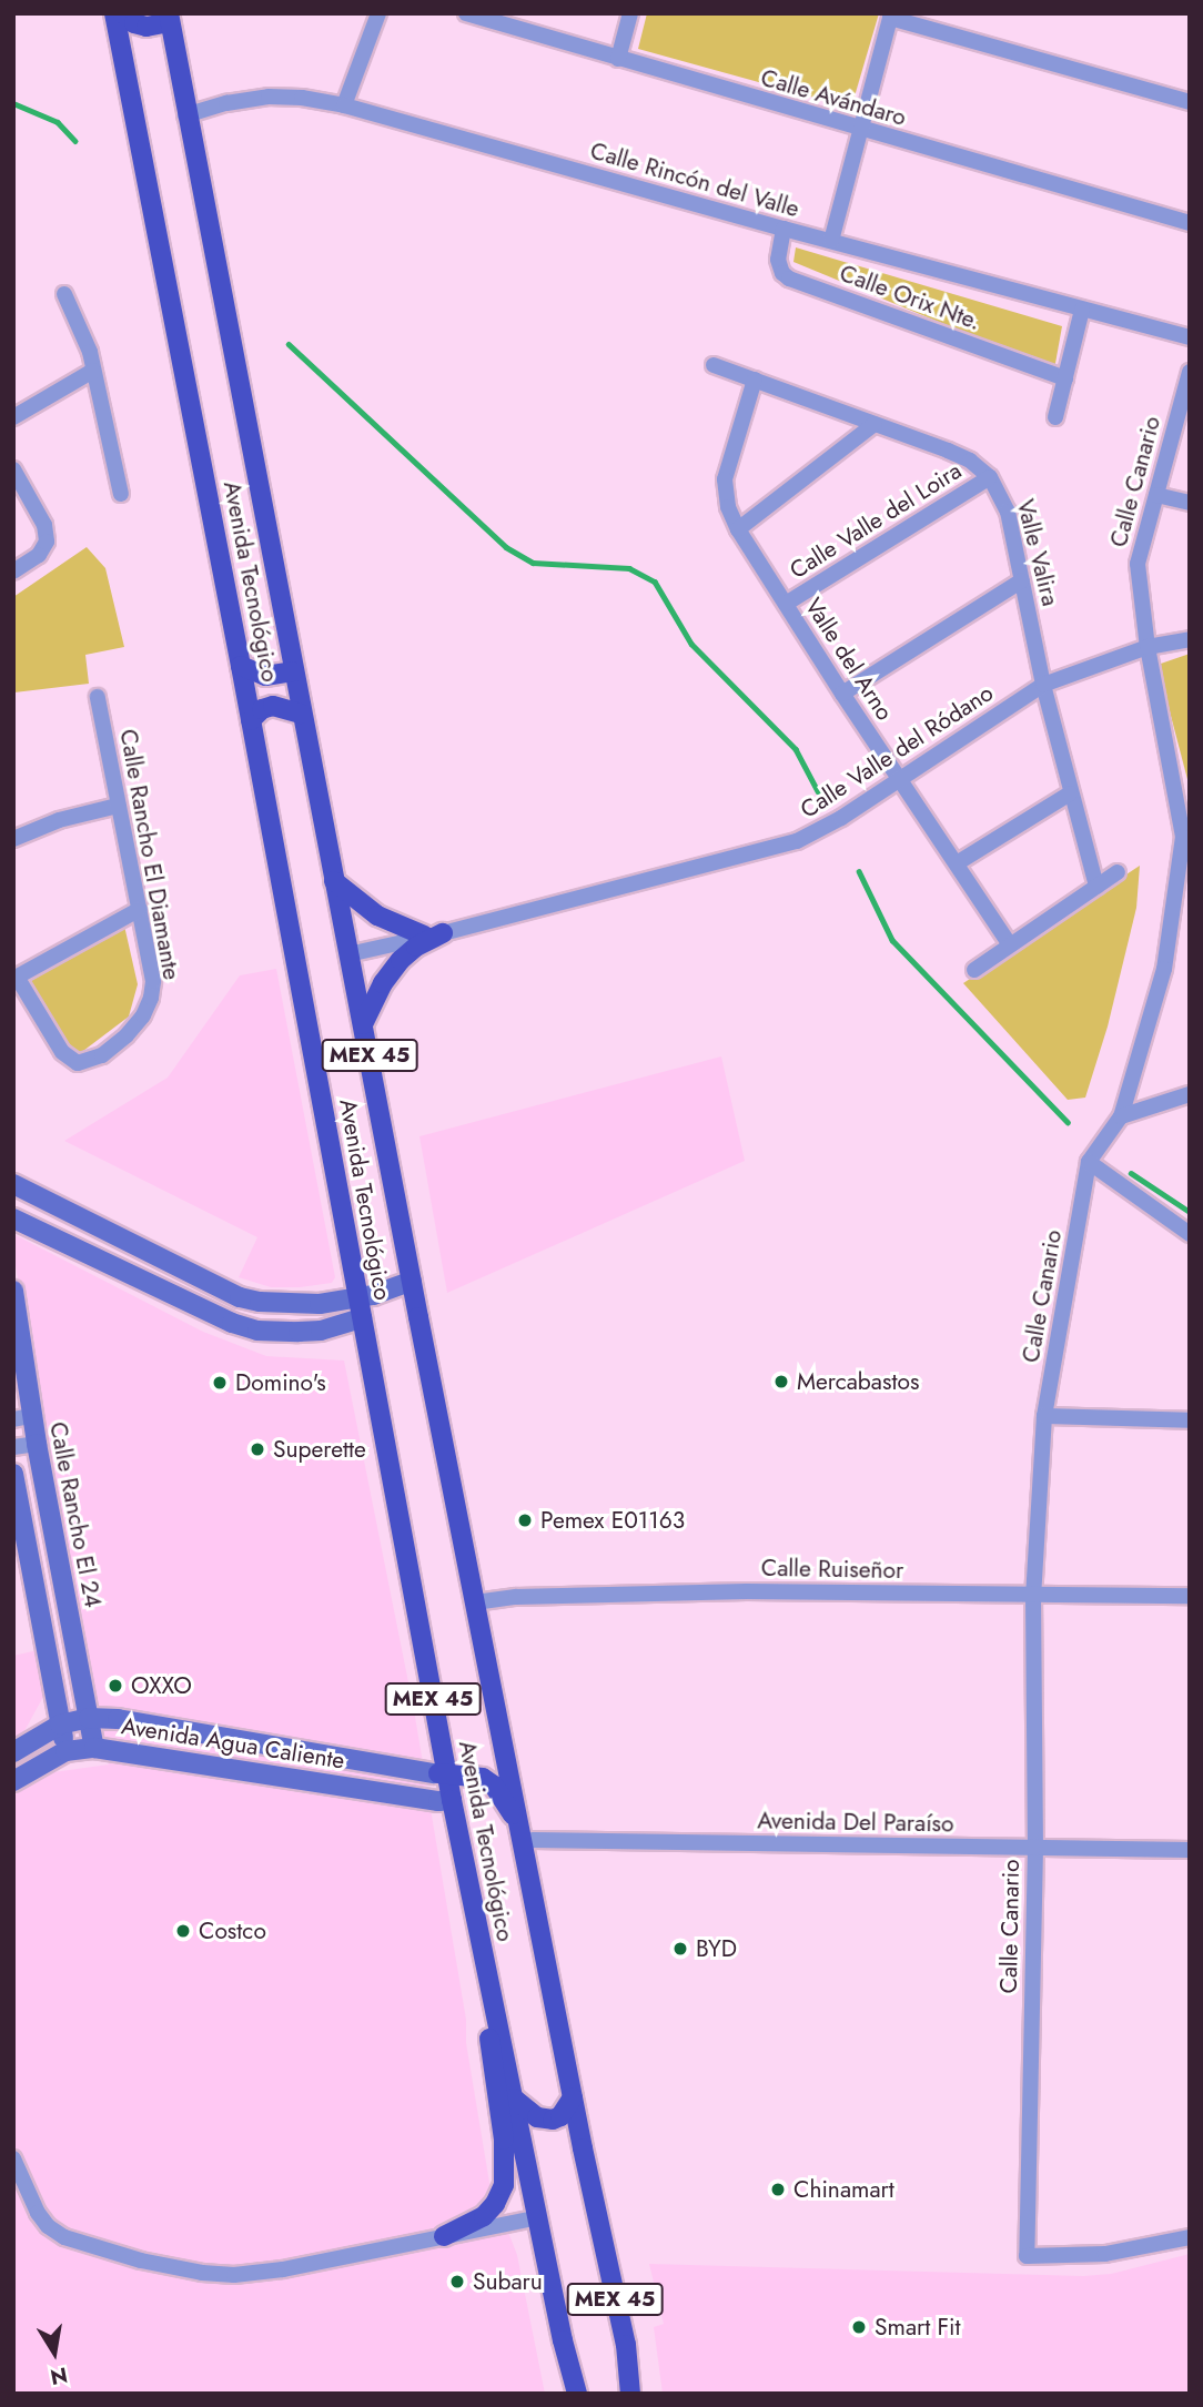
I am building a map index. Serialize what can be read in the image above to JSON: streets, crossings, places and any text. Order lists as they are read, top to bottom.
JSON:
{
  "streets": {
    "main road": ["Avenida Tecnológico", "MEX 45"],
    "street": [
      "Calle Avándaro",
      "Calle Rincón del Valle",
      "Calle Orix Nte.",
      "Calle Canario",
      "Calle Valle del Loira",
      "Valle Valira",
      "Valle del Arno",
      "Calle Valle del Ródano",
      "Calle Rancho El Diamante",
      "Calle Rancho El 24",
      "Calle Ruiseñor",
      "Avenida Agua Caliente",
      "Avenida Del Paraíso"
    ]
  },
  "crossings": [
    ["Calle Rincón del Valle", "Calle Orix Nte."],
    ["Calle Rincón del Valle", "Avenida Tecnológico"],
    ["Calle Canario", "Calle Valle del Ródano"],
    ["Calle Canario", "Calle Ruiseñor"],
    ["Calle Canario", "Avenida Del Paraíso"],
    ["Calle Valle del Loira", "Valle Valira"],
    ["Calle Valle del Loira", "Valle del Arno"],
    ["Valle Valira", "Valle del Arno"],
    ["Valle Valira", "Calle Valle del Ródano"],
    ["Avenida Tecnológico", "Calle Valle del Ródano"],
    ["Avenida Tecnológico", "Calle Ruiseñor"],
    ["Avenida Tecnológico", "Avenida Agua Caliente"],
    ["Avenida Tecnológico", "Avenida Del Paraíso"],
    ["Valle del Arno", "Calle Valle del Ródano"],
    ["Calle Rancho El 24", "Avenida Agua Caliente"]
  ],
  "places": [
    "Mercabastos",
    "Domino's",
    "Superette",
    "Pemex E01163",
    "OXXO",
    "Costco",
    "BYD",
    "Chinamart",
    "Subaru",
    "Smart Fit"
  ],
  "north": "bottom"
}
